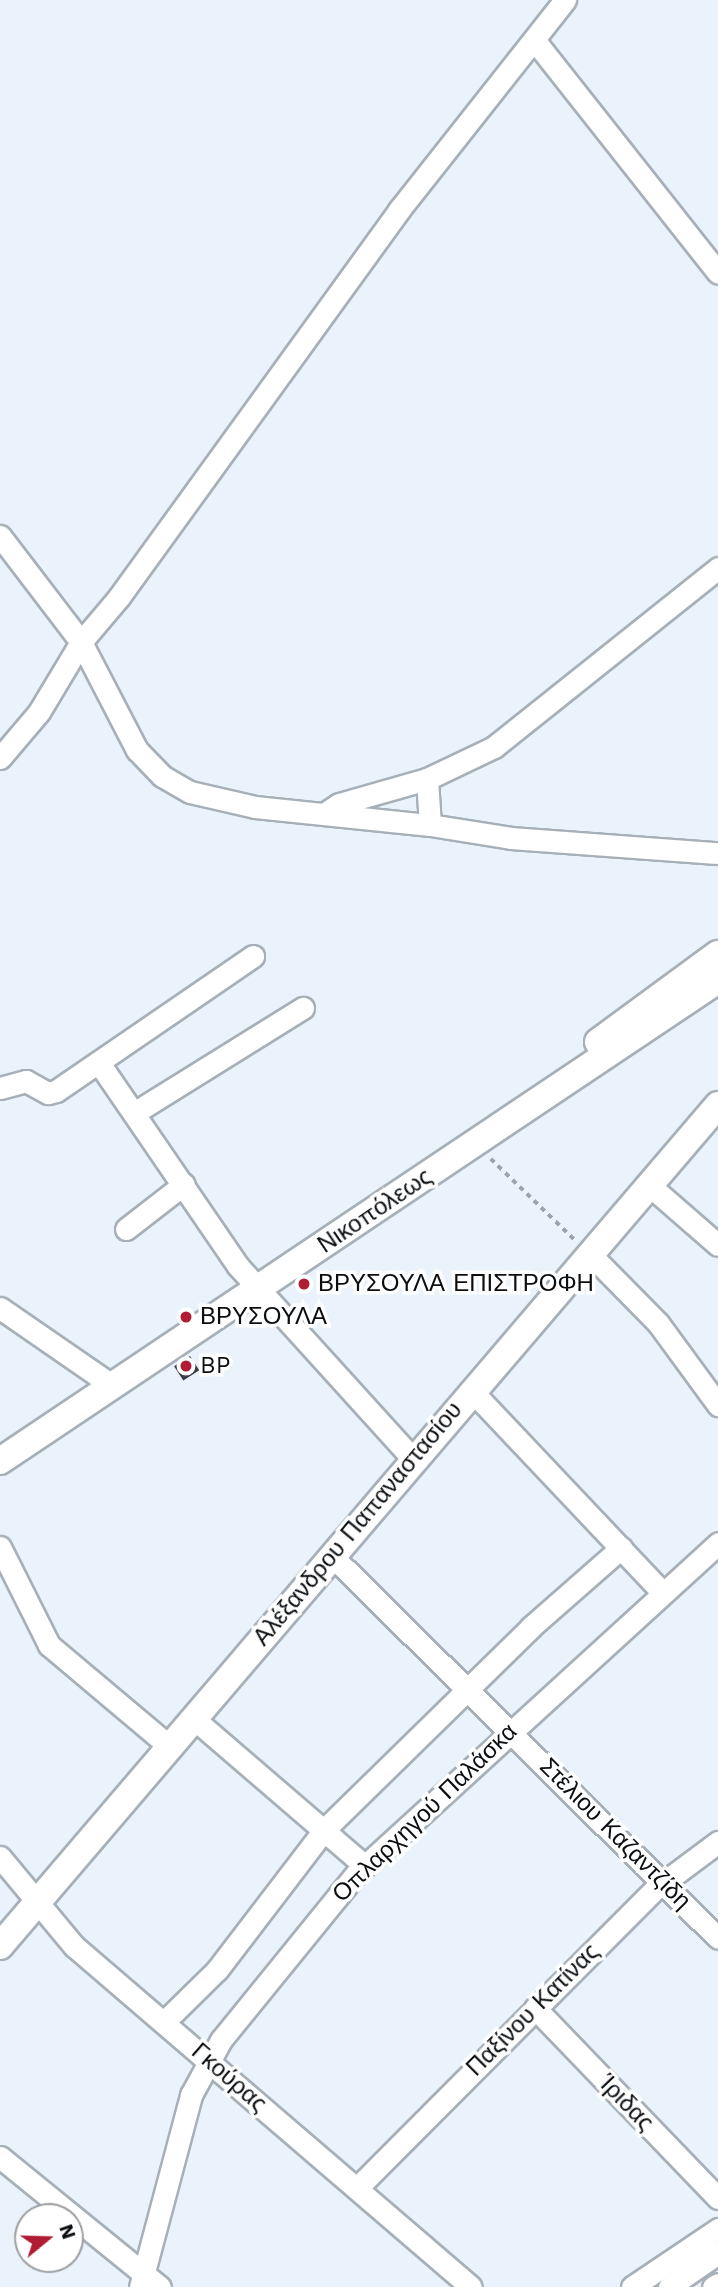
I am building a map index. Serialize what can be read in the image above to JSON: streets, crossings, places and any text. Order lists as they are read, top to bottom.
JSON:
{
  "streets": {
    "main road": ["Νικοπόλεως", "Αλέξανδρου Παπαναστασίου"],
    "street": [
      "Οπλαρχηγού Παλάσκα",
      "Στέλιου Καζαντζίδη",
      "Παξίνου Κατίνας",
      "Γκούρας",
      "Ίριδας"
    ]
  },
  "crossings": [
    ["Αλέξανδρου Παπαναστασίου", "Στέλιου Καζαντζίδη"],
    ["Αλέξανδρου Παπαναστασίου", "Γκούρας"],
    ["Οπλαρχηγού Παλάσκα", "Στέλιου Καζαντζίδη"],
    ["Οπλαρχηγού Παλάσκα", "Γκούρας"],
    ["Στέλιου Καζαντζίδη", "Παξίνου Κατίνας"],
    ["Παξίνου Κατίνας", "Γκούρας"],
    ["Παξίνου Κατίνας", "Ίριδας"]
  ],
  "places": ["ΒΡΥΣΟΥΛΑ ΕΠΙΣΤΡΟΦΗ", "ΒΡΥΣΟΥΛΑ", "BP"],
  "north": "right"
}
